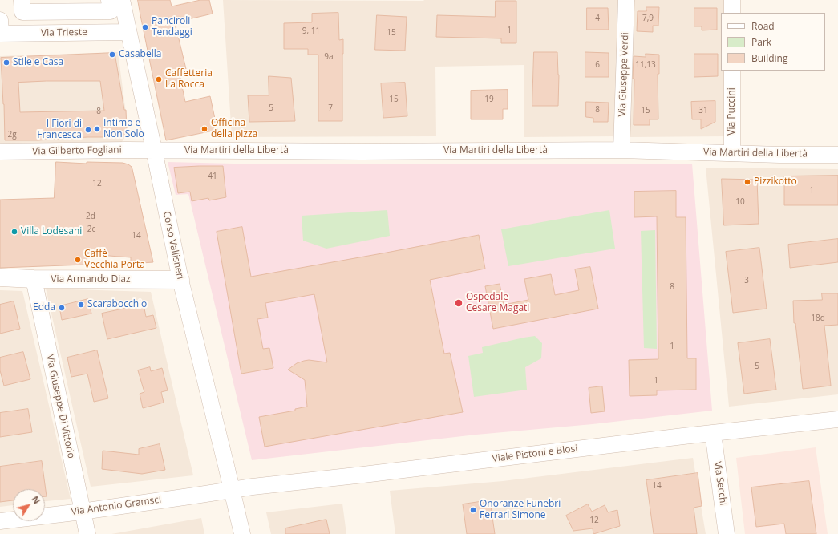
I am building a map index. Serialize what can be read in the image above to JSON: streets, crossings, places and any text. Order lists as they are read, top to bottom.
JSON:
{
  "streets": {
    "street": [
      "Via Trieste",
      "Via Giuseppe Verdi",
      "Via Puccini",
      "Via Gilberto Fogliani",
      "Via Martiri della Libertà",
      "Corso Vallisneri",
      "Via Armando Diaz",
      "Via Giuseppe Di Vittorio",
      "Viale Pistoni e Blosi",
      "Via Secchi",
      "Via Antonio Gramsci"
    ]
  },
  "crossings": [
    ["Via Trieste", "Corso Vallisneri"],
    ["Via Giuseppe Verdi", "Via Martiri della Libertà"],
    ["Via Puccini", "Via Martiri della Libertà"],
    ["Via Gilberto Fogliani", "Via Martiri della Libertà"],
    ["Via Gilberto Fogliani", "Corso Vallisneri"],
    ["Via Martiri della Libertà", "Corso Vallisneri"],
    ["Corso Vallisneri", "Via Armando Diaz"],
    ["Corso Vallisneri", "Viale Pistoni e Blosi"],
    ["Corso Vallisneri", "Via Antonio Gramsci"],
    ["Via Armando Diaz", "Via Giuseppe Di Vittorio"],
    ["Via Giuseppe Di Vittorio", "Via Antonio Gramsci"],
    ["Viale Pistoni e Blosi", "Via Secchi"],
    ["Viale Pistoni e Blosi", "Via Antonio Gramsci"]
  ],
  "places": [
    "Panciroli Tendaggi",
    "Casabella",
    "Stile e Casa",
    "Caffetteria La Rocca",
    "Intimo e Non Solo",
    "Officina della pizza",
    "I Fiori di Francesca",
    "Pizzikotto",
    "Villa Lodesani",
    "Caffè Vecchia Porta",
    "Ospedale Cesare Magati",
    "Scarabocchio",
    "Edda",
    "Onoranze Funebri Ferrari Simone"
  ],
  "house_numbers": [
    "4",
    "7,9",
    "1",
    "9, 11",
    "15",
    "9a",
    "6",
    "11,13",
    "15",
    "19",
    "5",
    "7",
    "8",
    "15",
    "31",
    "8",
    "2g",
    "41",
    "12",
    "1",
    "10",
    "2d",
    "2c",
    "14",
    "3",
    "8",
    "18d",
    "1",
    "5",
    "1",
    "14",
    "12"
  ],
  "legend": ["Road", "Park", "Building"],
  "north": "top right"
}
